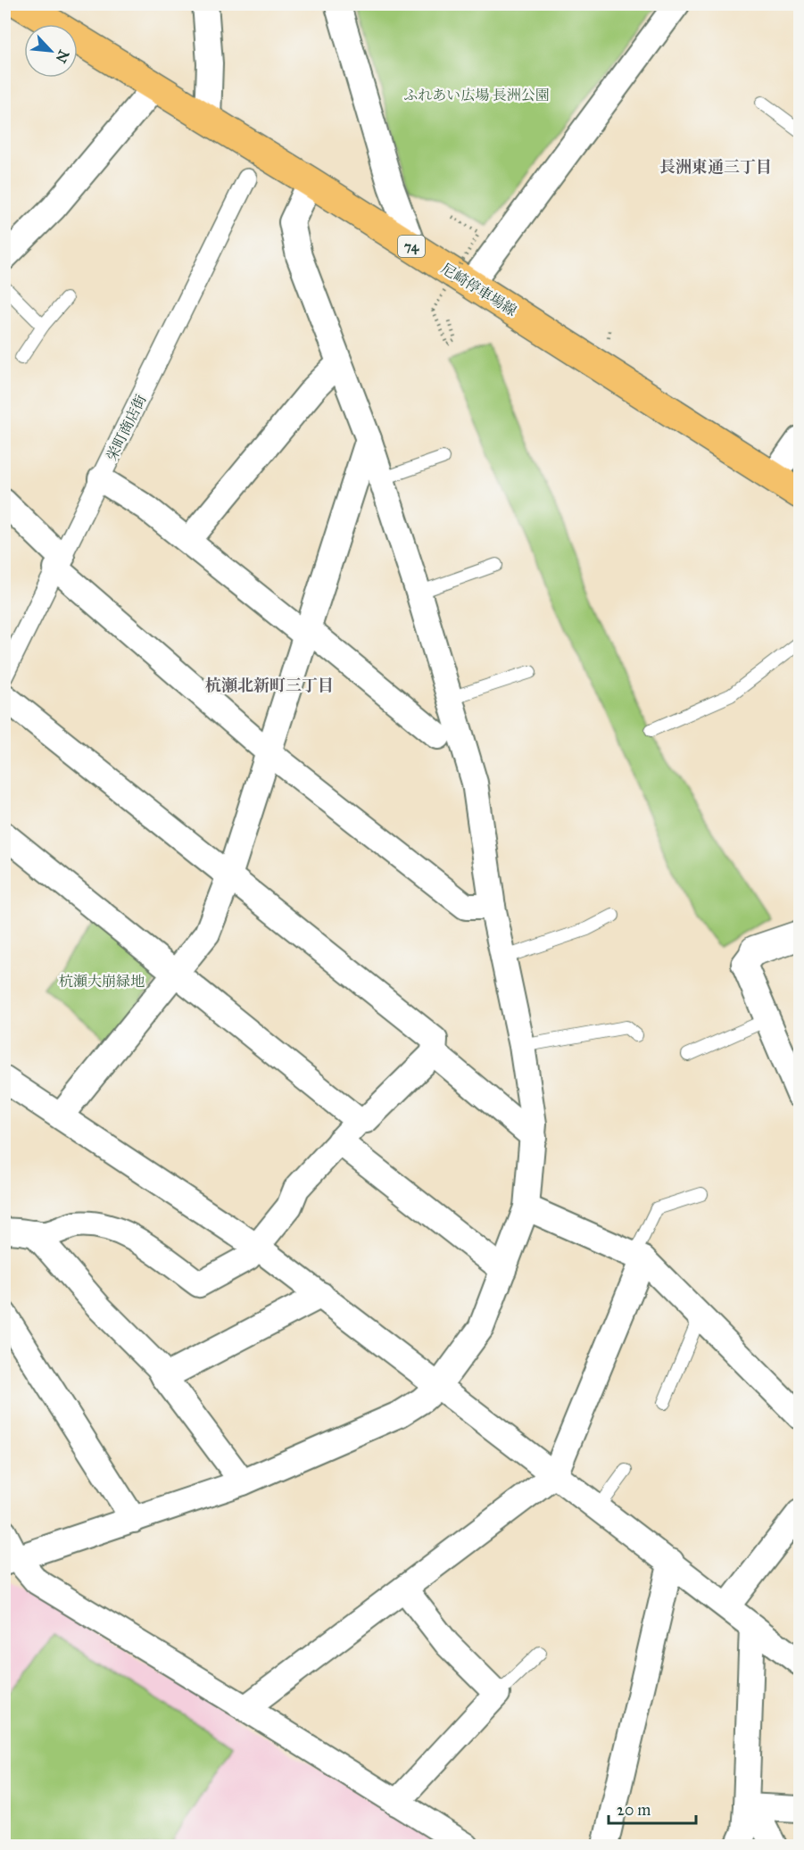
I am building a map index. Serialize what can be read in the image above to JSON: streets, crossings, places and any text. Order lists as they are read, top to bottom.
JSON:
{
  "streets": {
    "main road": ["74", "尼崎停車場線"],
    "street": ["栄町商店街"]
  },
  "districts": ["長洲東通三丁目", "杭瀬北新町三丁目"],
  "parks": ["ふれあい広場 長洲公園", "杭瀬大崩緑地"],
  "scale_bar": "20 m",
  "north": "bottom right"
}
